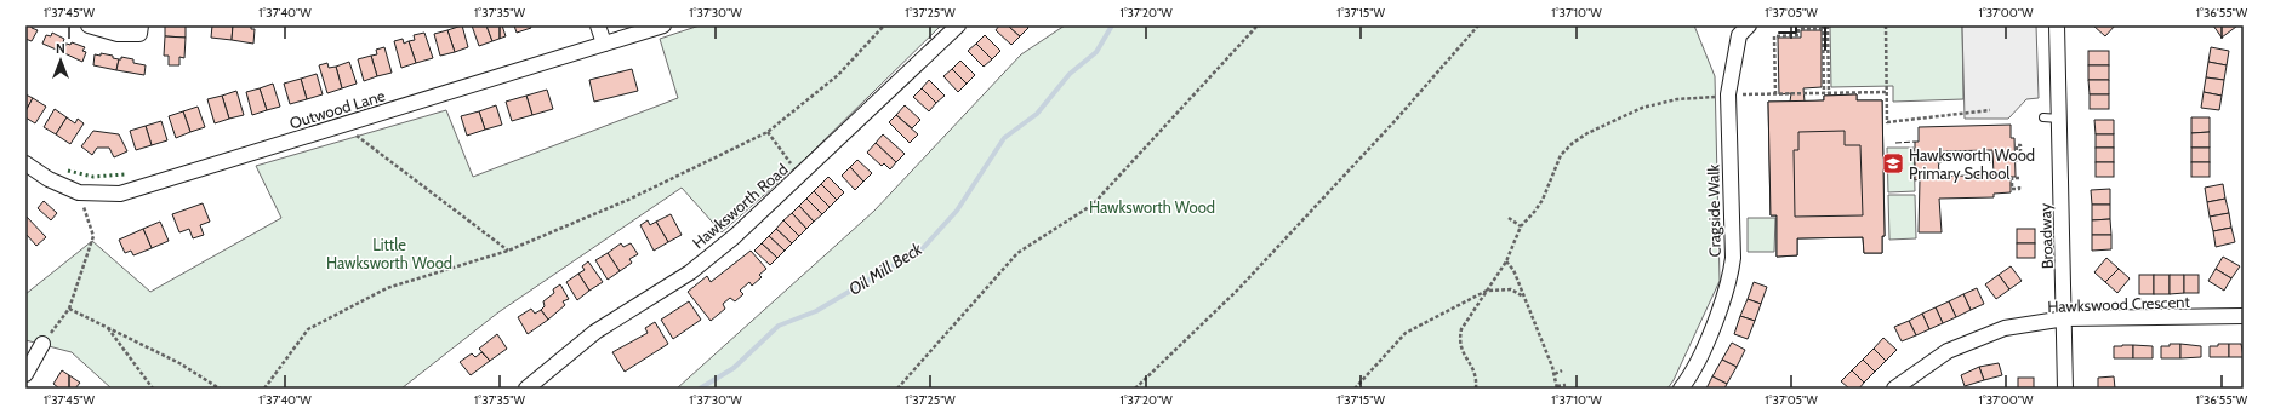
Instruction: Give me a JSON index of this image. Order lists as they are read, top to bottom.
{
  "streets": {
    "street": [
      "Outwood Lane",
      "Hawksworth Road",
      "Cragside Walk",
      "Broadway",
      "Hawkswood Crescent"
    ]
  },
  "crossings": [
    ["Broadway", "Hawkswood Crescent"]
  ],
  "water": ["Oil Mill Beck"],
  "parks": ["Hawksworth Wood", "Little Hawksworth Wood"],
  "places": {
    "school or university": ["Hawksworth Wood Primary School"]
  },
  "north": "top",
  "coordinates": [
    "1°37'45\"W",
    "1°37'40\"W",
    "1°37'35\"W",
    "1°37'30\"W",
    "1°37'25\"W",
    "1°37'20\"W",
    "1°37'15\"W",
    "1°37'10\"W",
    "1°37'05\"W",
    "1°37'00\"W",
    "1°36'55\"W"
  ]
}
